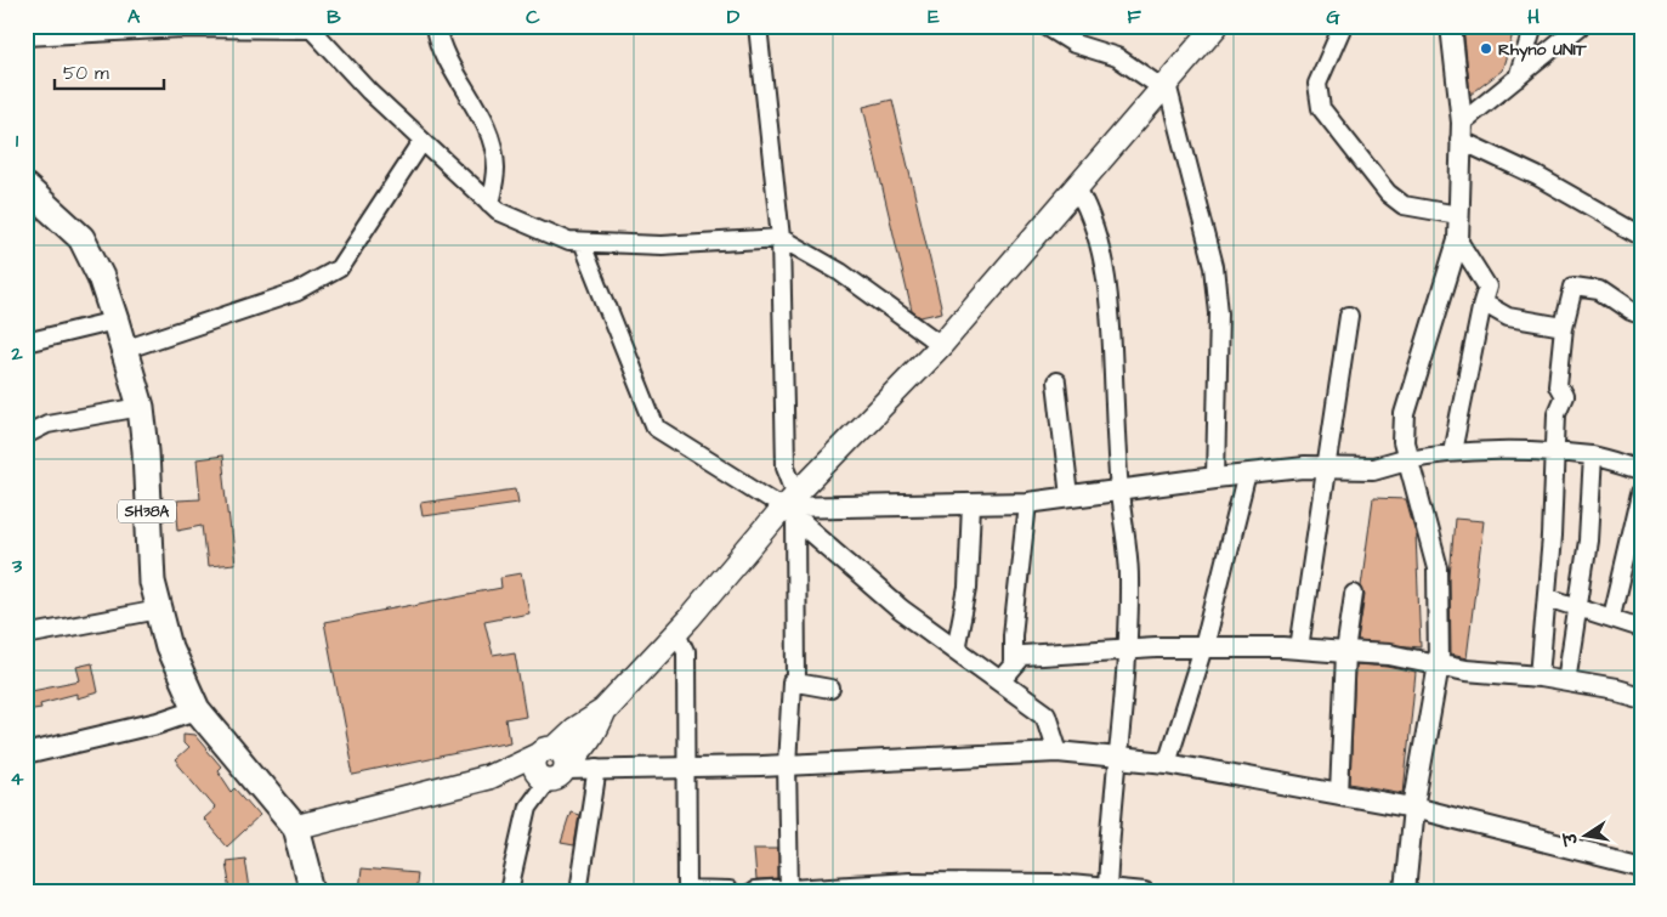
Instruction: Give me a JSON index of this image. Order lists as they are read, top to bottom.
{
  "streets": {
    "main road": ["SH38A"]
  },
  "places": ["Rhyno UNIT"],
  "scale_bar": "50 m",
  "north": "left",
  "grid": {
    "columns": [
      "A",
      "B",
      "C",
      "D",
      "E",
      "F",
      "G",
      "H"
    ],
    "rows": [
      "1",
      "2",
      "3",
      "4"
    ]
  }
}
